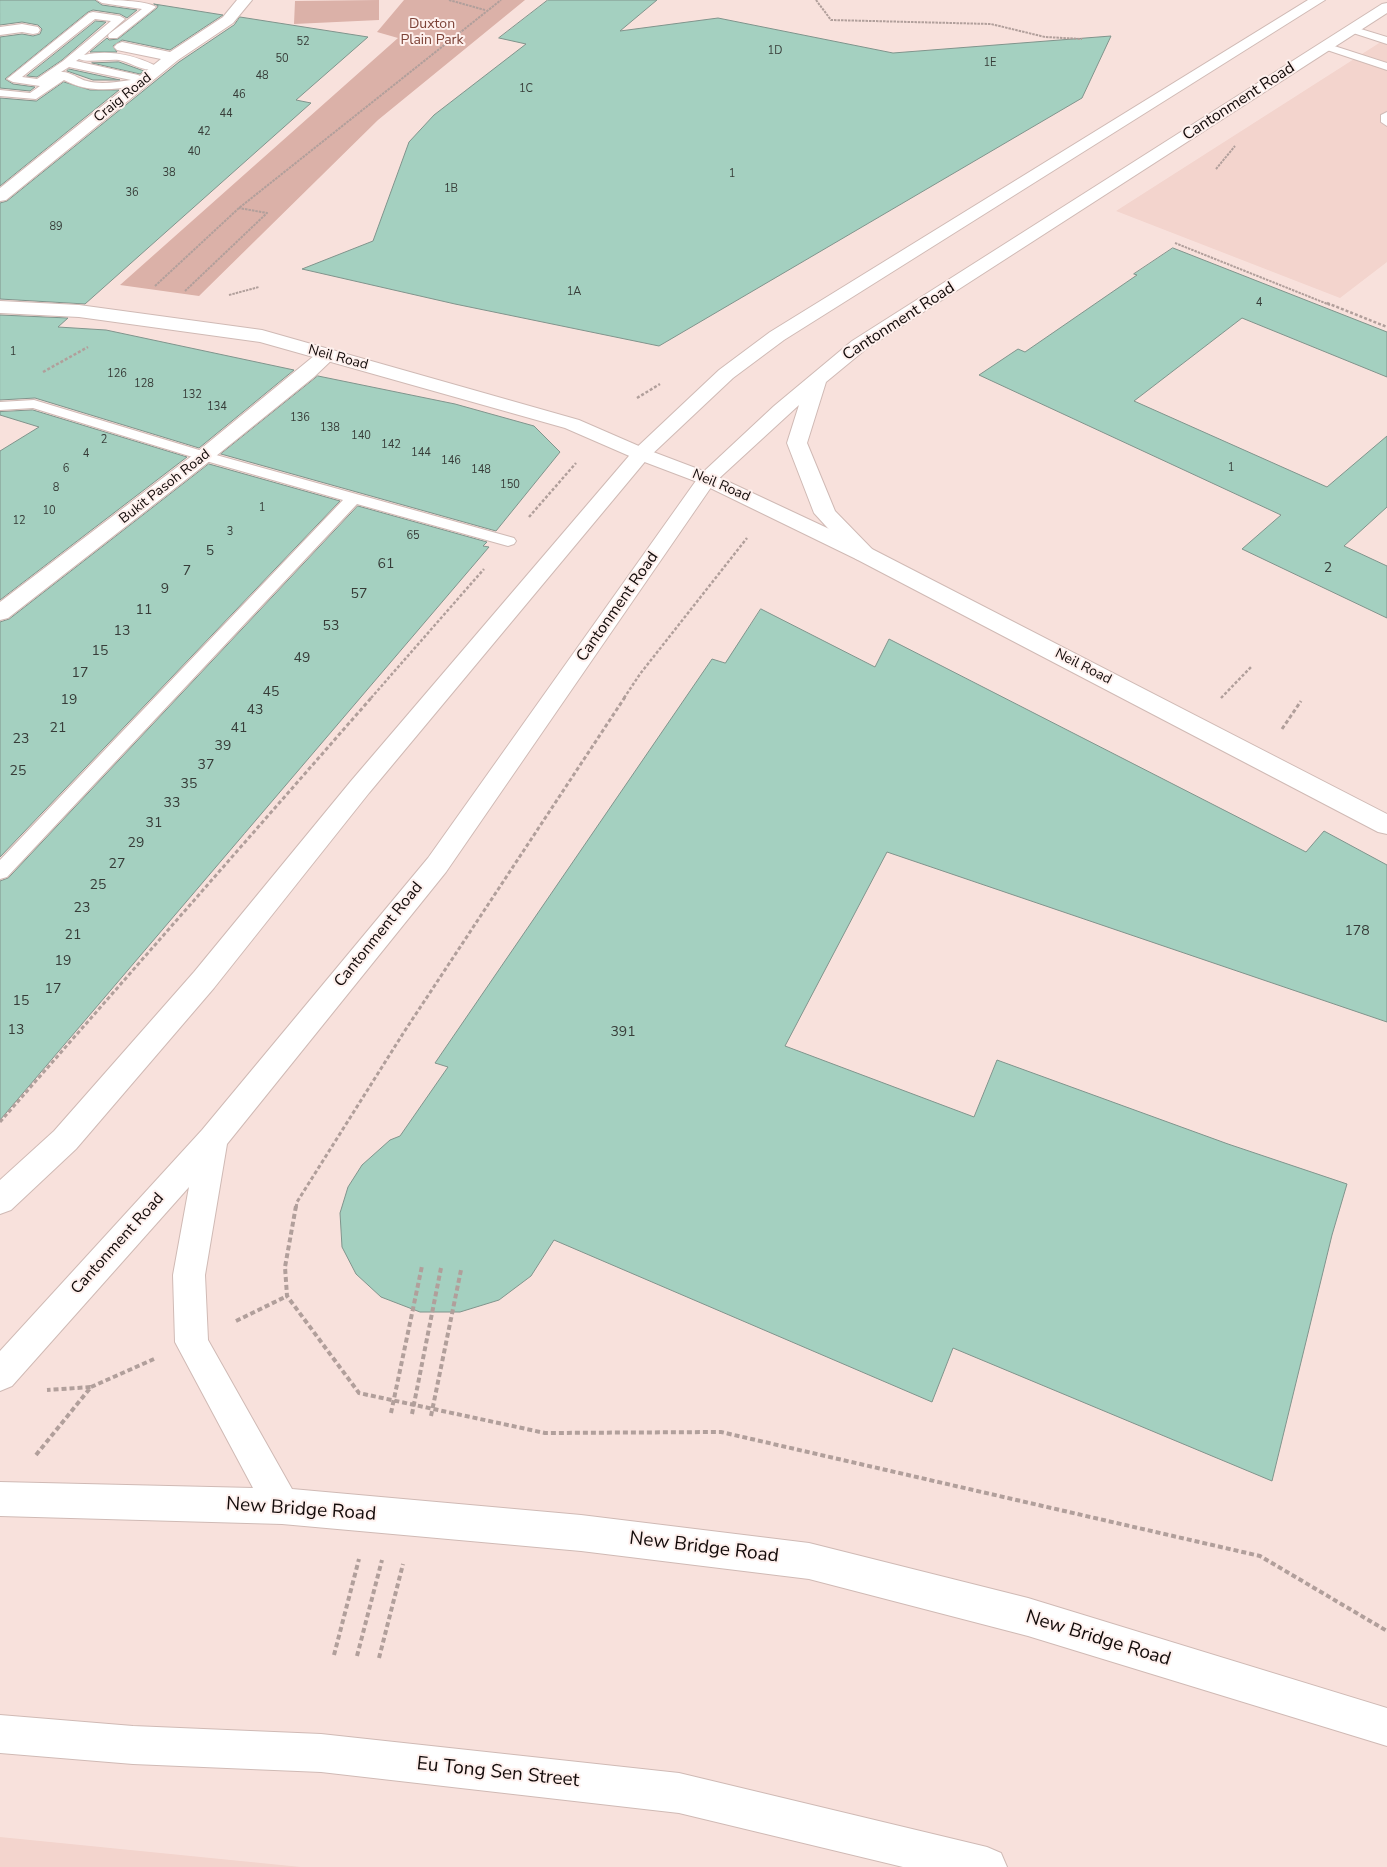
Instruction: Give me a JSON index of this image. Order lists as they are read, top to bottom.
{
  "streets": {
    "main road": [
      "Craig Road",
      "Cantonment Road",
      "Neil Road",
      "Bukit Pasoh Road",
      "New Bridge Road",
      "Eu Tong Sen Street"
    ]
  },
  "crossings": [
    ["Cantonment Road", "Neil Road"],
    ["Neil Road", "Bukit Pasoh Road"]
  ],
  "parks": ["Duxton Plain Park"],
  "house_numbers": [
    "52",
    "1D",
    "50",
    "1E",
    "48",
    "1C",
    "46",
    "44",
    "42",
    "40",
    "38",
    "1",
    "1B",
    "36",
    "89",
    "1A",
    "4",
    "1",
    "126",
    "128",
    "132",
    "134",
    "136",
    "138",
    "140",
    "2",
    "142",
    "144",
    "4",
    "146",
    "1",
    "6",
    "148",
    "150",
    "8",
    "1",
    "10",
    "12",
    "3",
    "65",
    "5",
    "61",
    "2",
    "7",
    "9",
    "57",
    "11",
    "53",
    "13",
    "15",
    "49",
    "17",
    "45",
    "19",
    "43",
    "21",
    "41",
    "23",
    "39",
    "37",
    "25",
    "35",
    "33",
    "31",
    "29",
    "27",
    "25",
    "23",
    "178",
    "21",
    "19",
    "17",
    "15",
    "13",
    "391"
  ]
}
